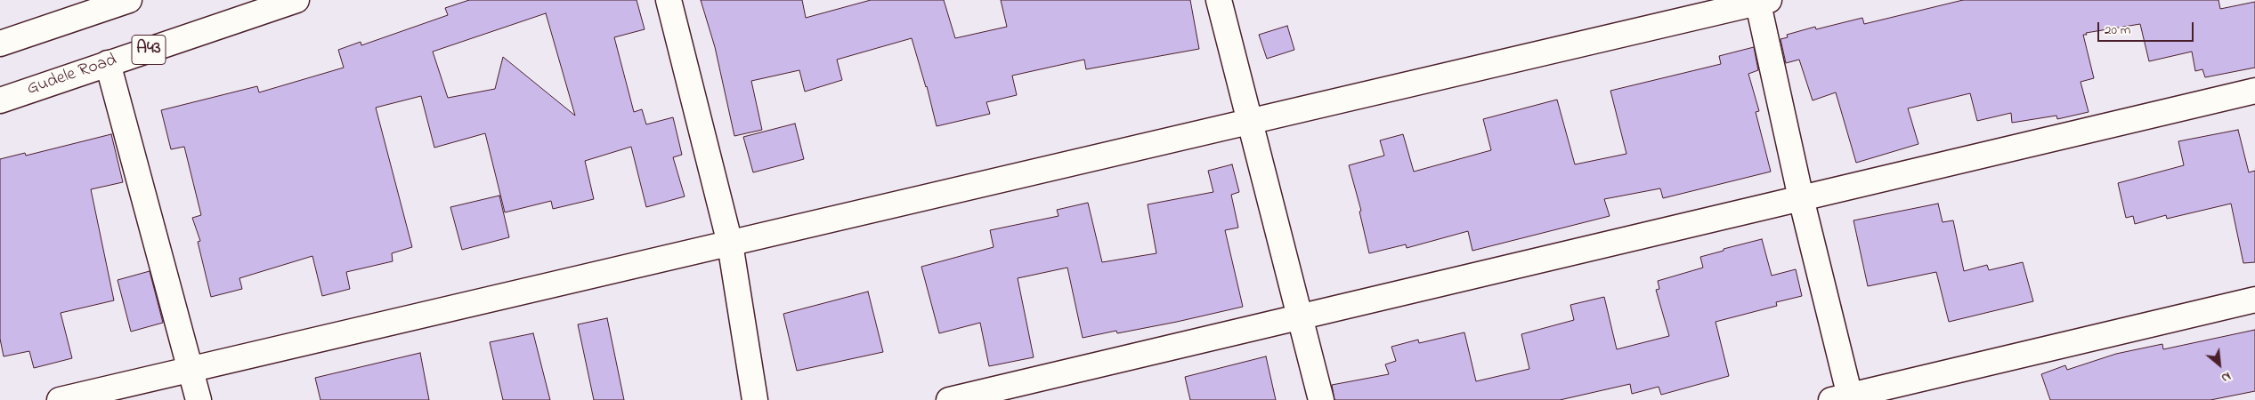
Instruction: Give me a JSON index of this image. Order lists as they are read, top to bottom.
{
  "streets": {
    "main road": ["A43", "Gudele Road"]
  },
  "scale_bar": "20 m",
  "north": "bottom right"
}
